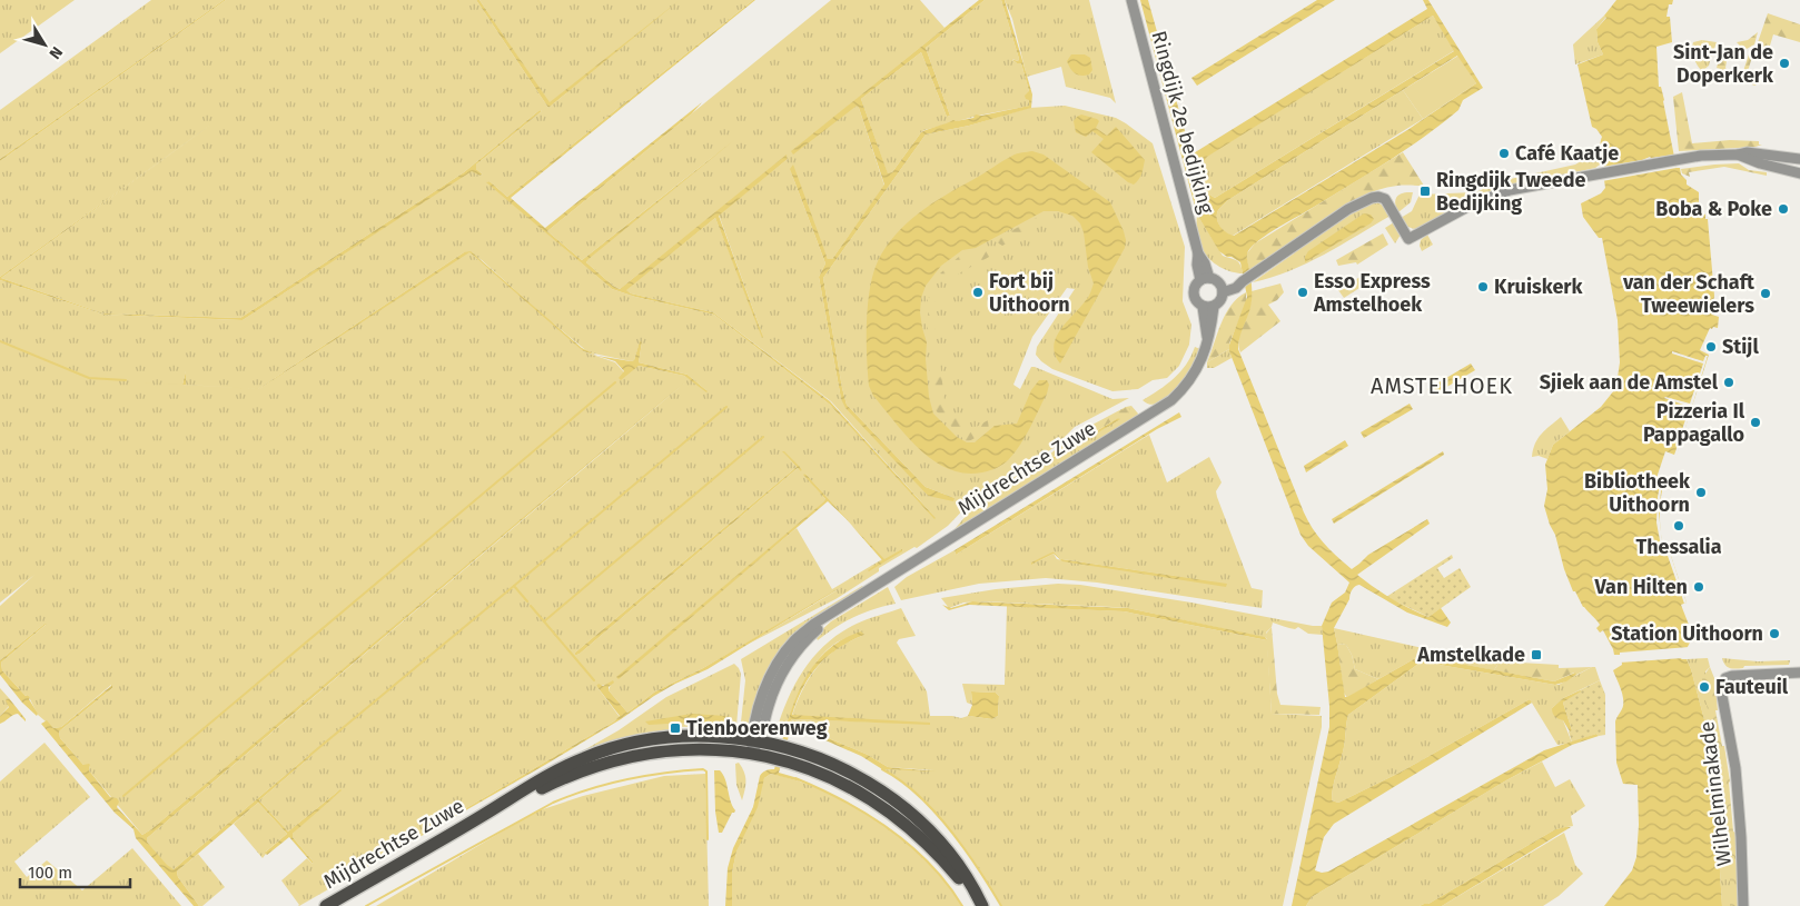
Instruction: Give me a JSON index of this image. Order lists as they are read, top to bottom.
{
  "streets": {
    "main road": ["Mijdrechtse Zuwe"],
    "street": ["Ringdijk 2e bedijking", "Wilhelminakade"]
  },
  "crossings": [
    ["Ringdijk 2e bedijking", "Mijdrechtse Zuwe"]
  ],
  "districts": ["AMSTELHOEK"],
  "places": {
    "other": [
      "Sint-Jan de Doperkerk",
      "Café Kaatje",
      "Boba & Poke",
      "Kruiskerk",
      "Fort bij Uithoorn",
      "Esso Express Amstelhoek",
      "van der Schaft Tweewielers",
      "Stijl",
      "Sjiek aan de Amstel",
      "Pizzeria Il Pappagallo",
      "Bibliotheek Uithoorn",
      "Thessalia",
      "Van Hilten",
      "Station Uithoorn",
      "Fauteuil"
    ],
    "transit": ["Ringdijk Tweede Bedijking", "Amstelkade", "Tienboerenweg"]
  },
  "scale_bar": "100 m",
  "north": "bottom right"
}
